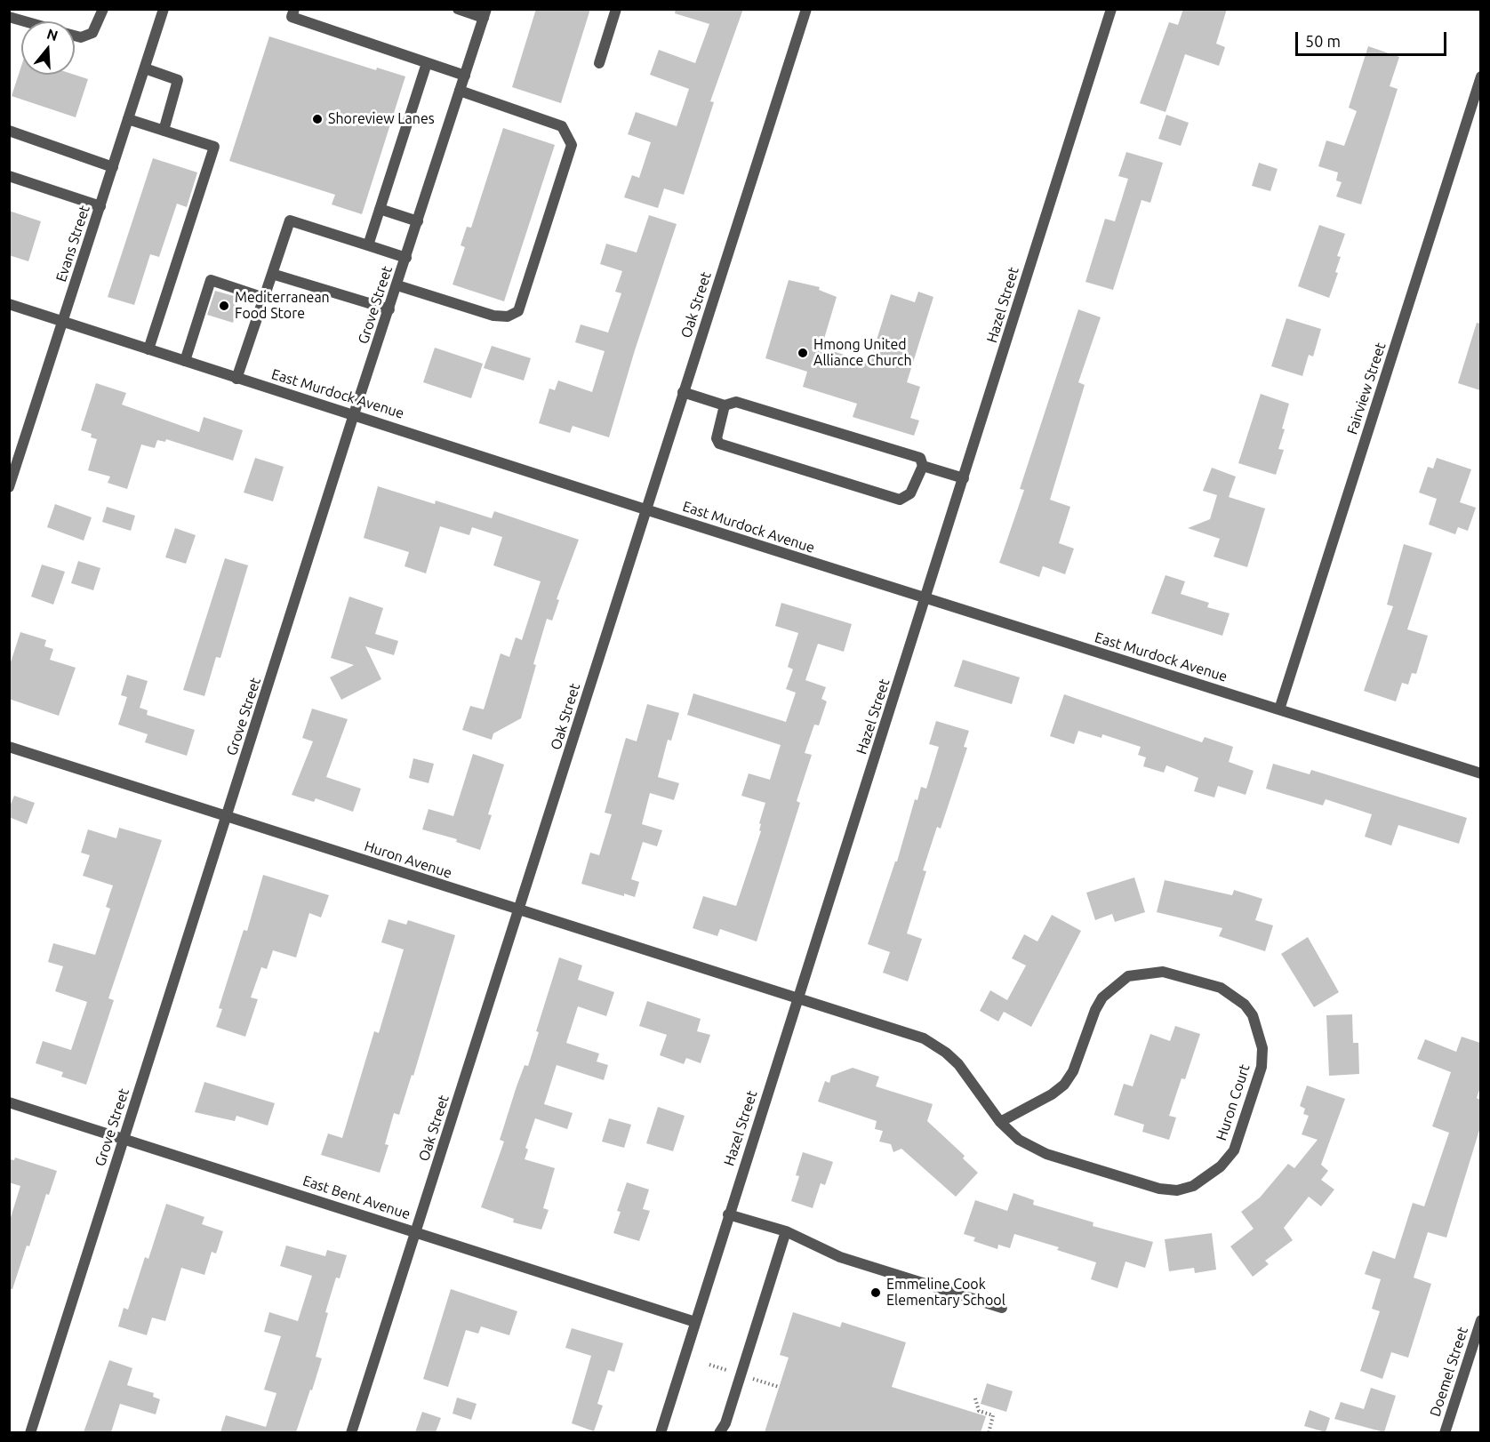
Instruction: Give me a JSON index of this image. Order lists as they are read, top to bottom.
{
  "streets": {
    "street": [
      "Evans Street",
      "Grove Street",
      "Oak Street",
      "Hazel Street",
      "Fairview Street",
      "East Murdock Avenue",
      "Huron Avenue",
      "Huron Court",
      "East Bent Avenue",
      "Doemel Street"
    ]
  },
  "crossings": [
    ["Evans Street", "East Murdock Avenue"],
    ["Grove Street", "East Murdock Avenue"],
    ["Grove Street", "Huron Avenue"],
    ["Grove Street", "East Bent Avenue"],
    ["Oak Street", "East Murdock Avenue"],
    ["Oak Street", "Huron Avenue"],
    ["Oak Street", "East Bent Avenue"],
    ["Hazel Street", "East Murdock Avenue"],
    ["Hazel Street", "Huron Avenue"],
    ["Hazel Street", "Huron Court"],
    ["Hazel Street", "East Bent Avenue"],
    ["Fairview Street", "East Murdock Avenue"],
    ["Huron Avenue", "Huron Court"]
  ],
  "places": [
    "Shoreview Lanes",
    "Mediterranean Food Store",
    "Hmong United Alliance Church",
    "Emmeline Cook Elementary School"
  ],
  "scale_bar": "50 m",
  "north": "top"
}
